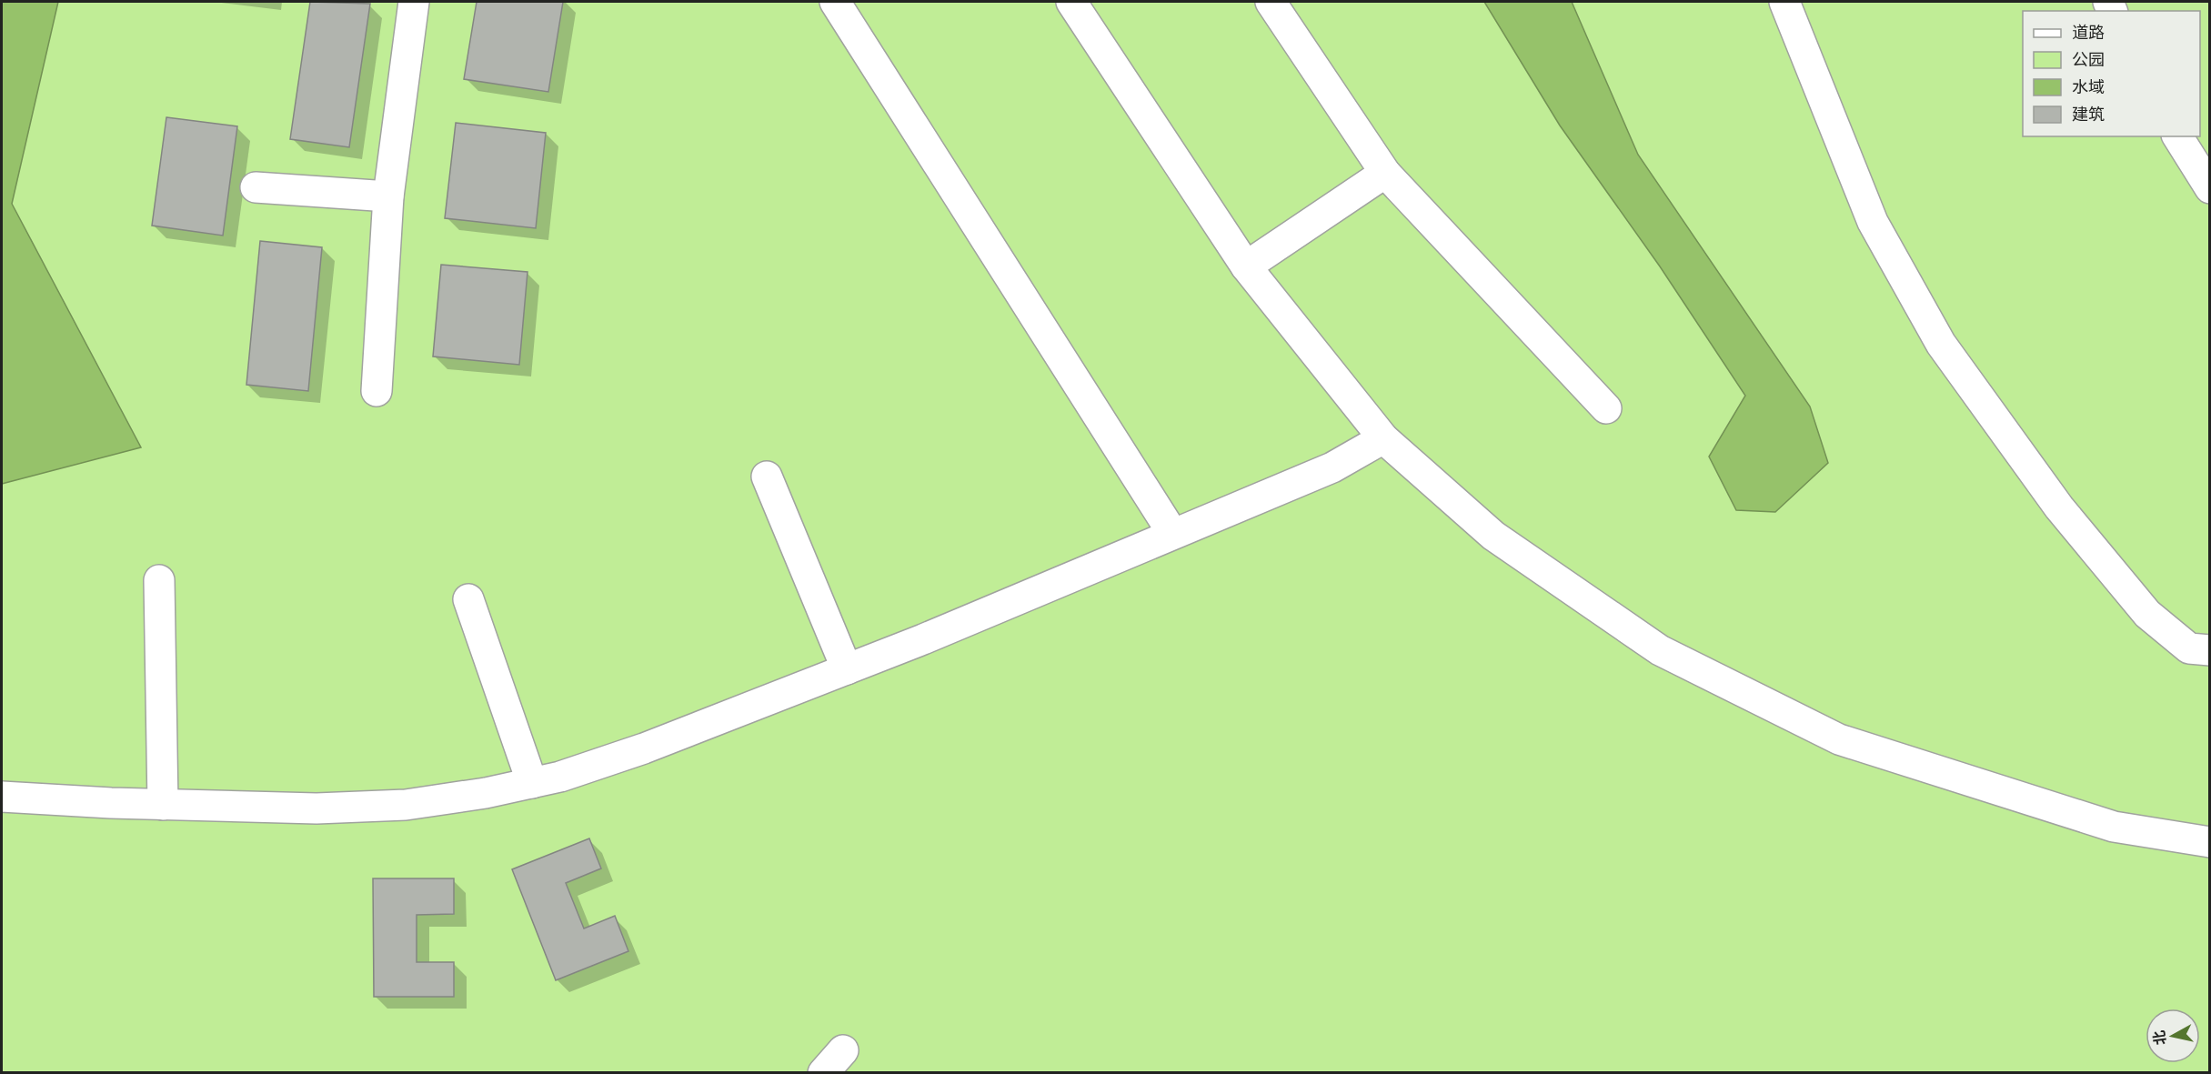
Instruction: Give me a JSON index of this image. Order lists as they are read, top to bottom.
{
  "legend": [
    "道路",
    "公园",
    "水域",
    "建筑"
  ],
  "north": "left"
}
